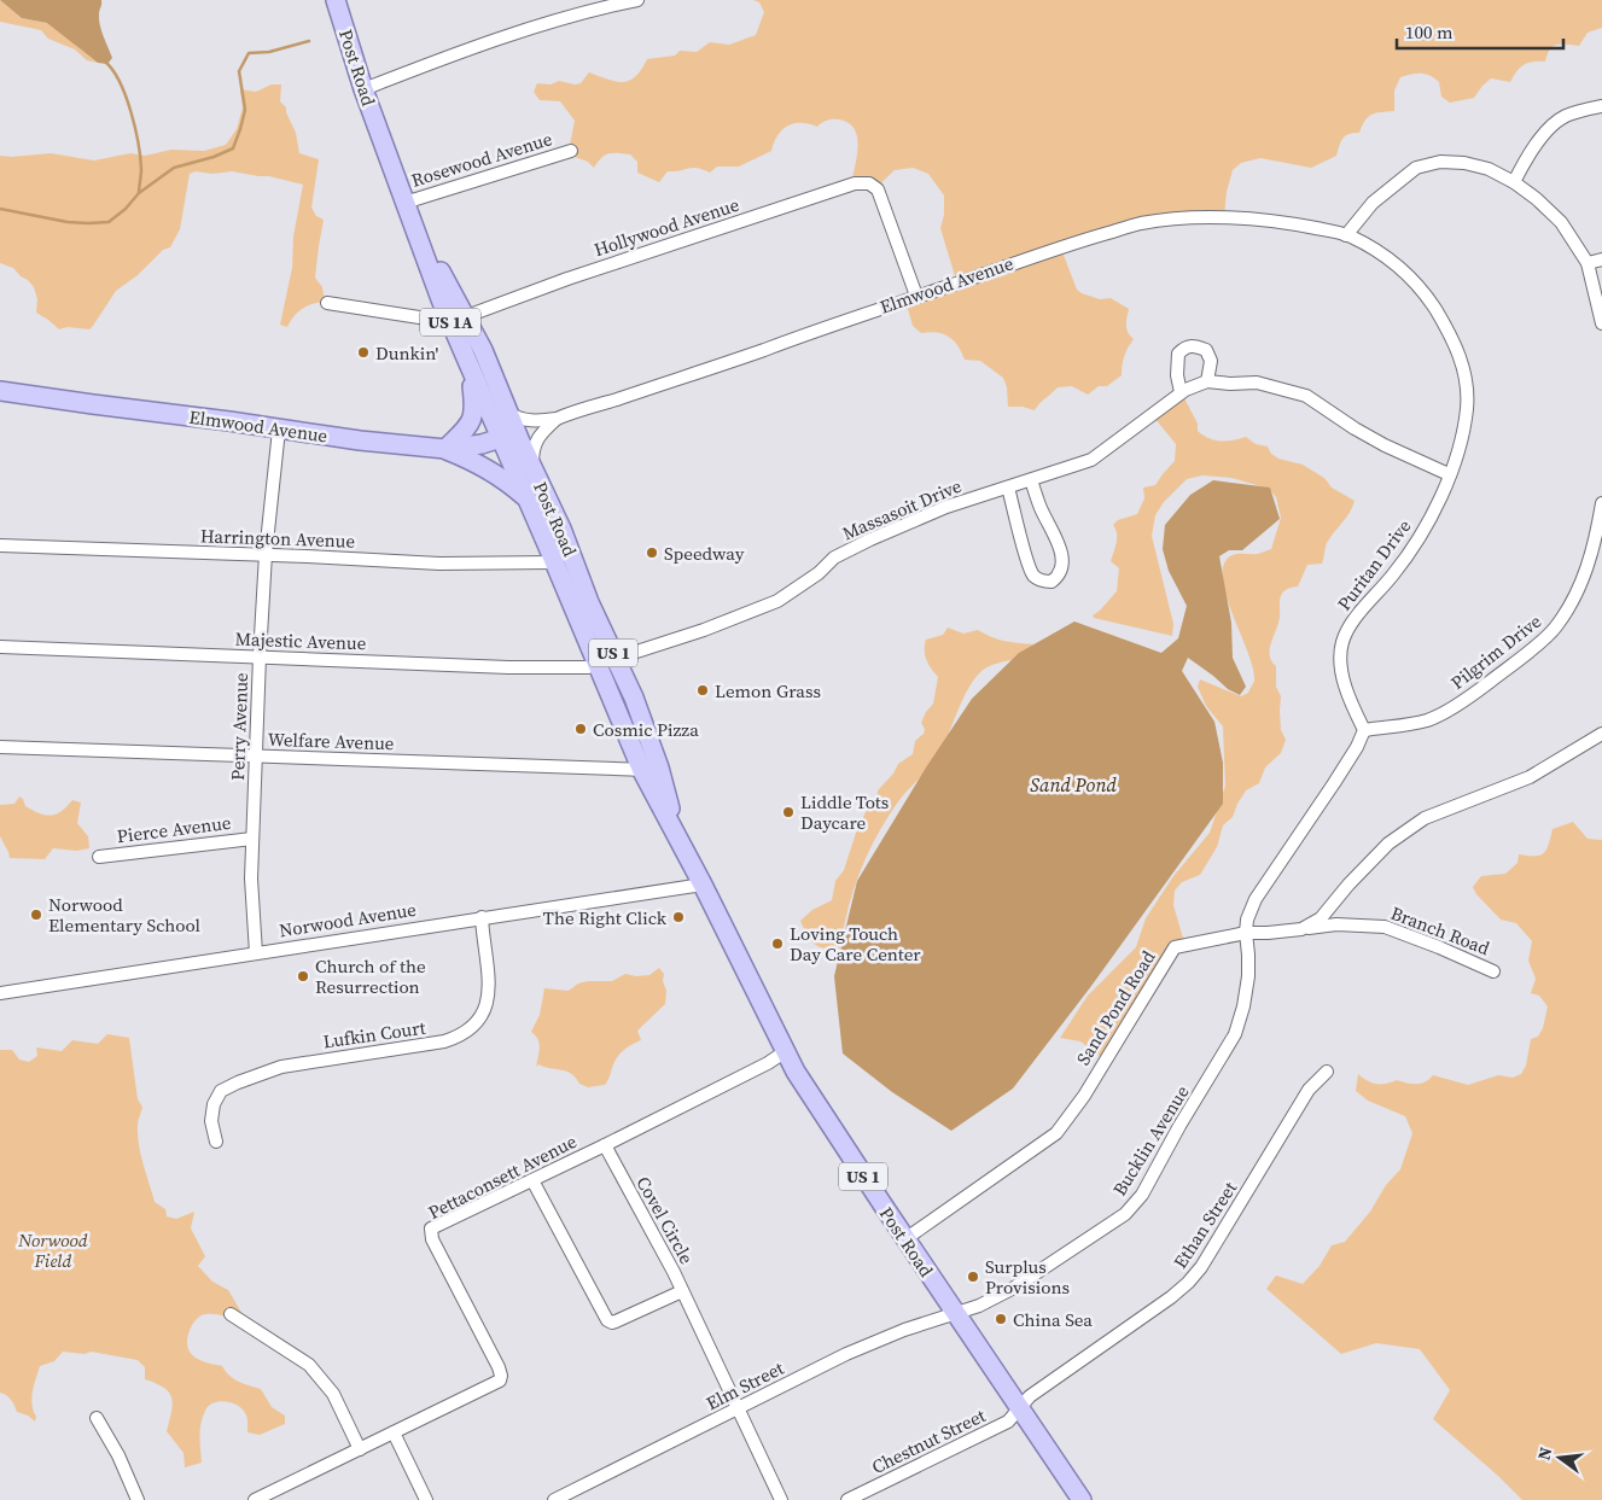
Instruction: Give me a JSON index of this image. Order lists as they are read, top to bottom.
{
  "streets": {
    "main road": [
      "Post Road",
      "Elmwood Avenue",
      "US 1A",
      "US 1"
    ],
    "street": [
      "Rosewood Avenue",
      "Hollywood Avenue",
      "Massasoit Drive",
      "Harrington Avenue",
      "Puritan Drive",
      "Majestic Avenue",
      "Pilgrim Drive",
      "Perry Avenue",
      "Welfare Avenue",
      "Pierce Avenue",
      "Norwood Avenue",
      "Branch Road",
      "Sand Pond Road",
      "Lufkin Court",
      "Bucklin Avenue",
      "Pettaconsett Avenue",
      "Covel Circle",
      "Ethan Street",
      "Elm Street",
      "Chestnut Street"
    ]
  },
  "crossings": [
    ["Post Road", "Rosewood Avenue"],
    ["Post Road", "Hollywood Avenue"],
    ["Post Road", "Elmwood Avenue"],
    ["Post Road", "Massasoit Drive"],
    ["Post Road", "Harrington Avenue"],
    ["Post Road", "Majestic Avenue"],
    ["Post Road", "Welfare Avenue"],
    ["Post Road", "Norwood Avenue"],
    ["Post Road", "Sand Pond Road"],
    ["Post Road", "Bucklin Avenue"],
    ["Post Road", "Pettaconsett Avenue"],
    ["Post Road", "Ethan Street"],
    ["Post Road", "Elm Street"],
    ["Post Road", "Chestnut Street"],
    ["Hollywood Avenue", "Elmwood Avenue"],
    ["Elmwood Avenue", "Puritan Drive"],
    ["Elmwood Avenue", "Perry Avenue"],
    ["Massasoit Drive", "Puritan Drive"],
    ["Massasoit Drive", "Majestic Avenue"],
    ["Harrington Avenue", "Perry Avenue"],
    ["Puritan Drive", "Pilgrim Drive"],
    ["Majestic Avenue", "Perry Avenue"],
    ["Perry Avenue", "Welfare Avenue"],
    ["Perry Avenue", "Pierce Avenue"],
    ["Perry Avenue", "Norwood Avenue"],
    ["Norwood Avenue", "Lufkin Court"],
    ["Branch Road", "Sand Pond Road"],
    ["Sand Pond Road", "Bucklin Avenue"],
    ["Bucklin Avenue", "Elm Street"],
    ["Pettaconsett Avenue", "Covel Circle"],
    ["Ethan Street", "Chestnut Street"]
  ],
  "water": ["Sand Pond"],
  "parks": ["Norwood Field"],
  "places": [
    "Dunkin'",
    "Speedway",
    "Lemon Grass",
    "Cosmic Pizza",
    "Liddle Tots Daycare",
    "Norwood Elementary School",
    "The Right Click",
    "Loving Touch Day Care Center",
    "Church of the Resurrection",
    "Surplus Provisions",
    "China Sea"
  ],
  "scale_bar": "100 m",
  "north": "left"
}
